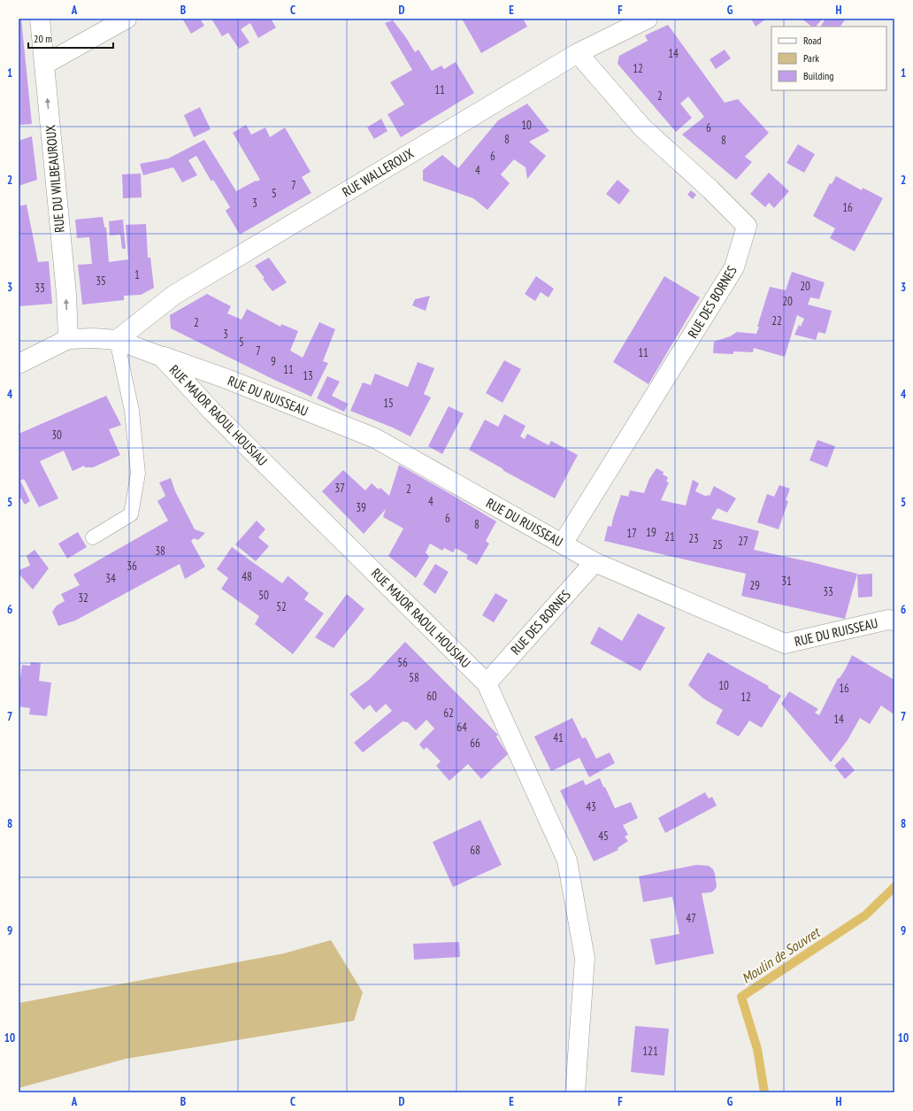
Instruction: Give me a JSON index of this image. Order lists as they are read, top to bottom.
{
  "streets": {
    "street": [
      "RUE WALLEROUX",
      "RUE DU WILBEAUROUX",
      "RUE DES BORNES",
      "RUE DU RUISSEAU",
      "RUE MAJOR RAOUL HOUSIAU"
    ]
  },
  "crossings": [
    ["RUE WALLEROUX", "RUE DES BORNES"],
    ["RUE WALLEROUX", "RUE MAJOR RAOUL HOUSIAU"],
    ["RUE DU WILBEAUROUX", "RUE MAJOR RAOUL HOUSIAU"],
    ["RUE DES BORNES", "RUE DU RUISSEAU"],
    ["RUE DES BORNES", "RUE MAJOR RAOUL HOUSIAU"],
    ["RUE DU RUISSEAU", "RUE MAJOR RAOUL HOUSIAU"]
  ],
  "one_way": ["RUE DU WILBEAUROUX"],
  "water": ["Moulin de Souvret"],
  "house_numbers": [
    "14",
    "12",
    "11",
    "2",
    "10",
    "6",
    "8",
    "8",
    "6",
    "4",
    "7",
    "5",
    "3",
    "16",
    "1",
    "35",
    "20",
    "33",
    "20",
    "22",
    "2",
    "3",
    "5",
    "7",
    "11",
    "9",
    "11",
    "13",
    "15",
    "30",
    "37",
    "2",
    "4",
    "39",
    "6",
    "8",
    "19",
    "17",
    "21",
    "23",
    "27",
    "25",
    "38",
    "36",
    "48",
    "34",
    "31",
    "29",
    "33",
    "50",
    "32",
    "52",
    "56",
    "58",
    "10",
    "16",
    "60",
    "12",
    "62",
    "14",
    "64",
    "41",
    "66",
    "43",
    "45",
    "68",
    "47",
    "121"
  ],
  "legend": ["Road", "Park", "Building"],
  "scale_bar": "20 m",
  "grid": {
    "columns": [
      "A",
      "B",
      "C",
      "D",
      "E",
      "F",
      "G",
      "H"
    ],
    "rows": [
      "1",
      "2",
      "3",
      "4",
      "5",
      "6",
      "7",
      "8",
      "9",
      "10"
    ]
  }
}
